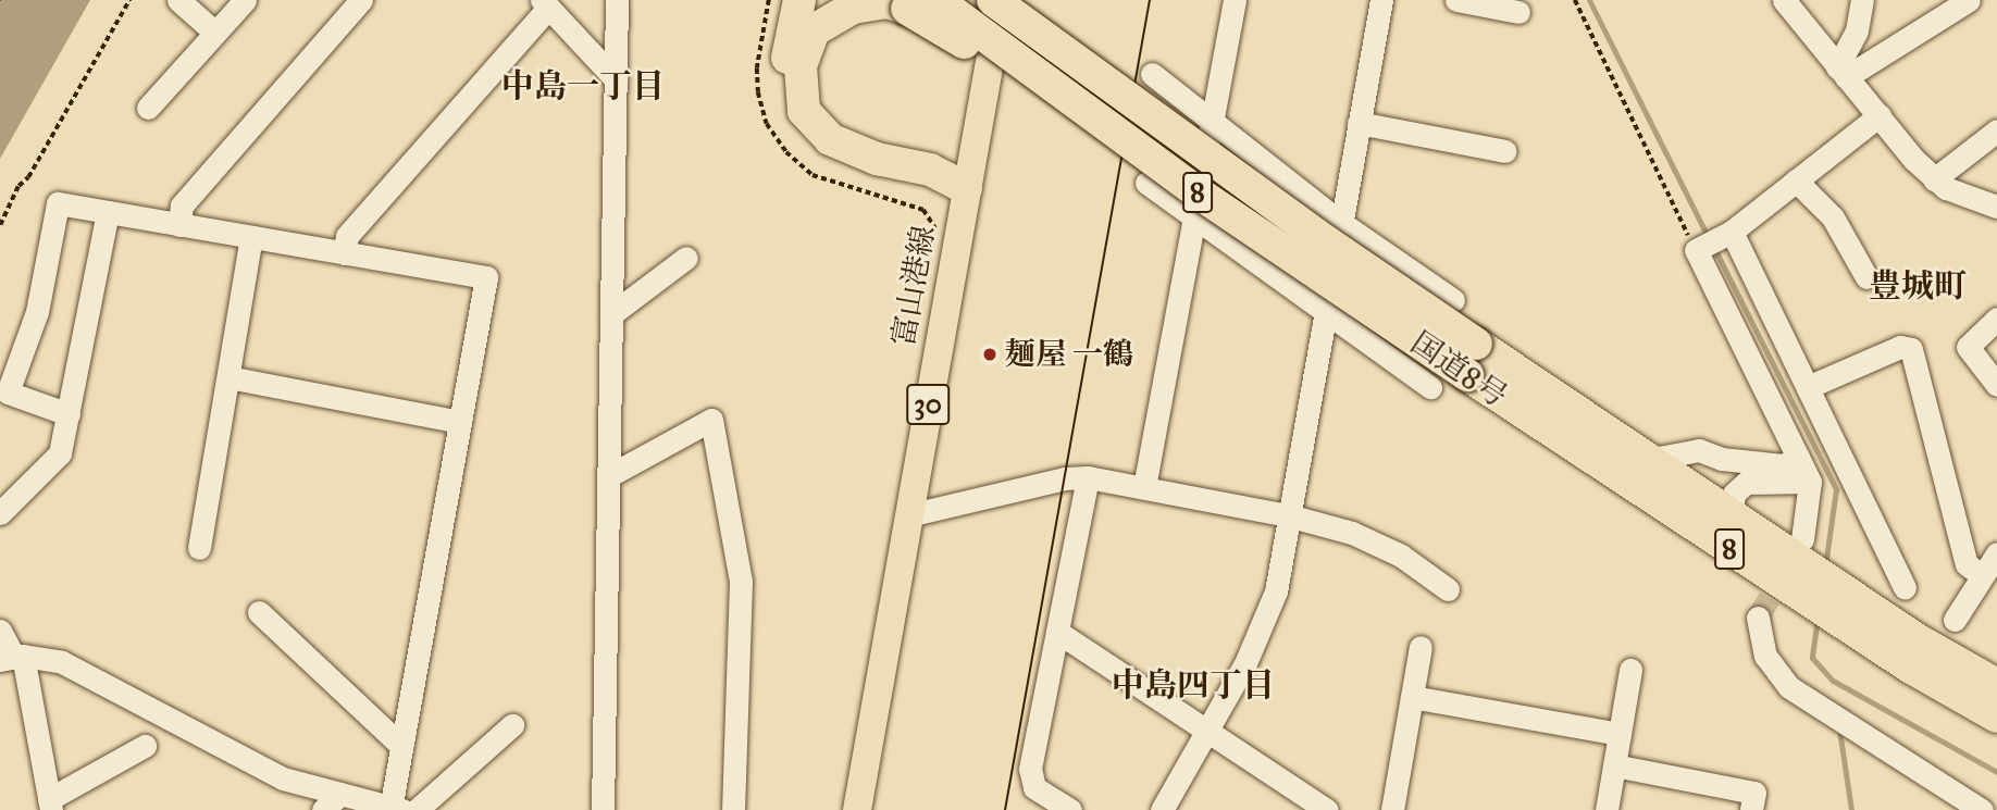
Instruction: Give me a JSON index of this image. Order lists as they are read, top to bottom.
{
  "streets": {
    "highway": ["8", "国道8号"],
    "main road": ["富山港線", "30"]
  },
  "districts": ["中島一丁目", "豊城町", "中島四丁目"],
  "places": ["麺屋 一鶴"]
}
